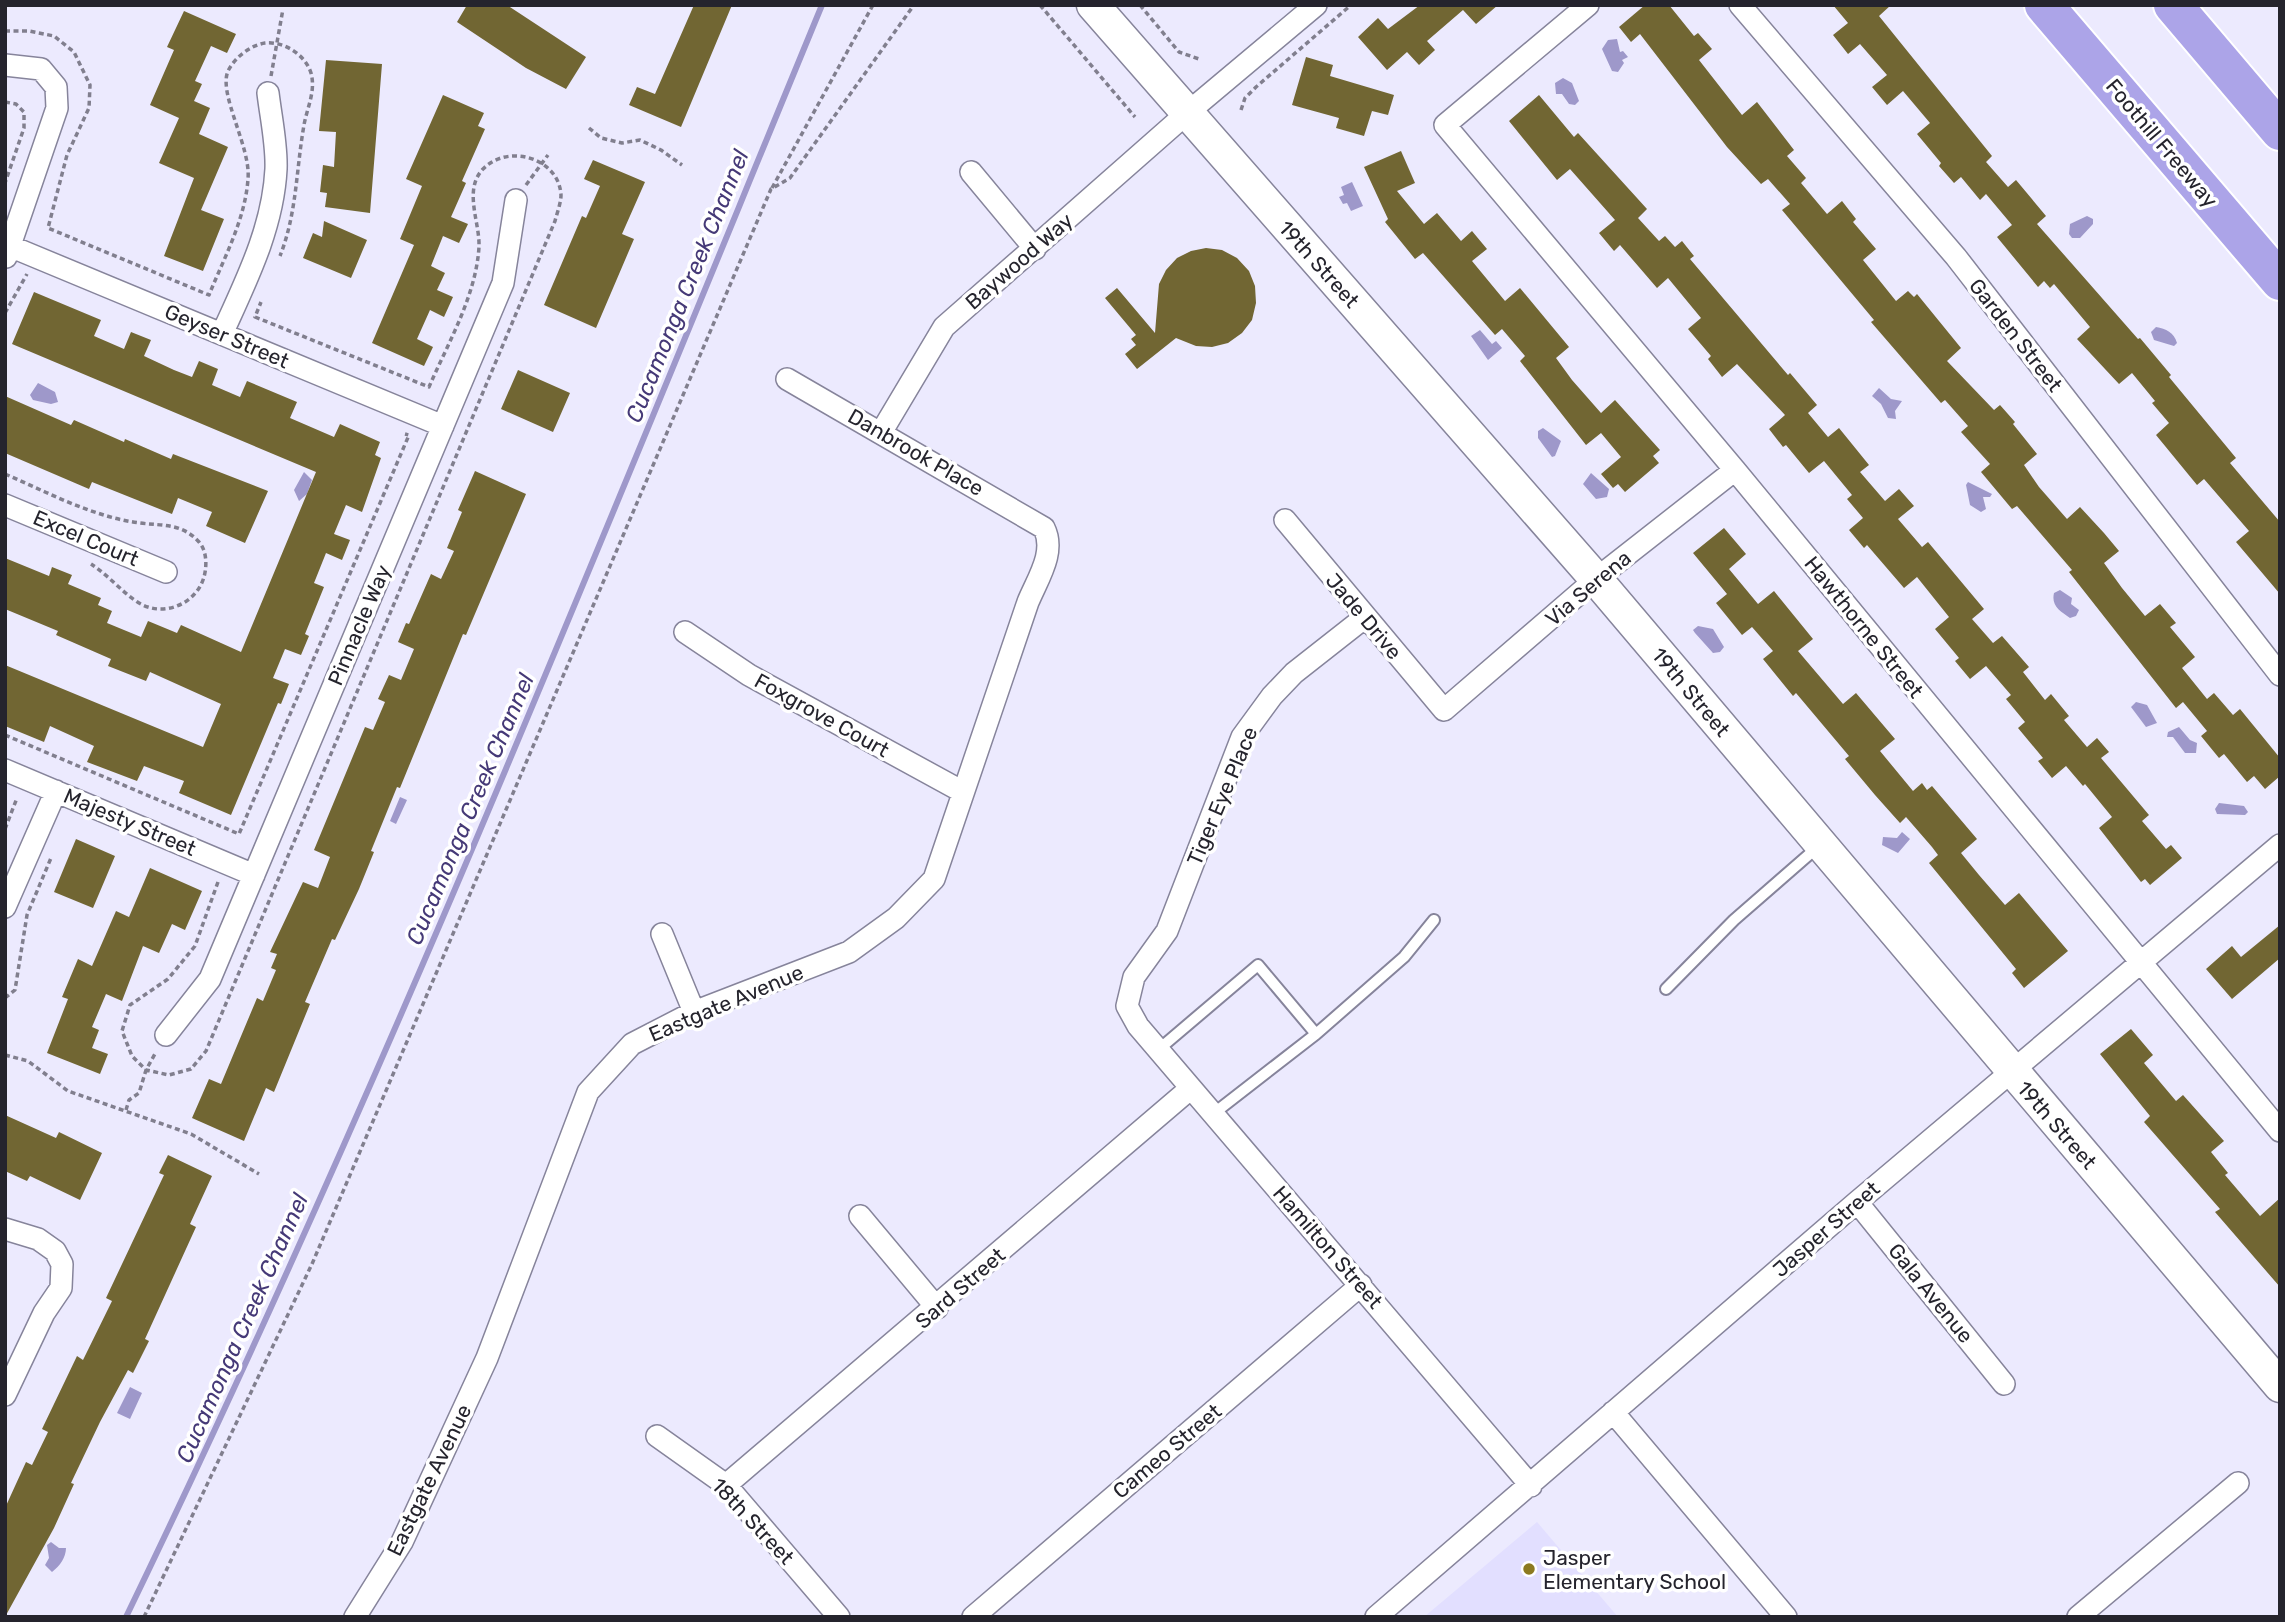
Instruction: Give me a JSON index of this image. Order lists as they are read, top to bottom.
{
  "streets": {
    "highway": ["Foothill Freeway"],
    "main road": ["19th Street"],
    "street": [
      "Baywood Way",
      "Garden Street",
      "Geyser Street",
      "Danbrook Place",
      "Excel Court",
      "Via Serena",
      "Jade Drive",
      "Pinnacle Way",
      "Hawthorne Street",
      "Foxgrove Court",
      "Tiger Eye Place",
      "Majesty Street",
      "Eastgate Avenue",
      "Jasper Street",
      "Hamilton Street",
      "Sard Street",
      "Gala Avenue",
      "Cameo Street",
      "18th Street"
    ]
  },
  "crossings": [
    ["Baywood Way", "19th Street"],
    ["Baywood Way", "Danbrook Place"],
    ["19th Street", "Via Serena"],
    ["19th Street", "Jasper Street"],
    ["Geyser Street", "Pinnacle Way"],
    ["Danbrook Place", "Eastgate Avenue"],
    ["Via Serena", "Jade Drive"],
    ["Via Serena", "Hawthorne Street"],
    ["Jade Drive", "Tiger Eye Place"],
    ["Pinnacle Way", "Majesty Street"],
    ["Hawthorne Street", "Jasper Street"],
    ["Foxgrove Court", "Eastgate Avenue"],
    ["Tiger Eye Place", "Hamilton Street"],
    ["Jasper Street", "Hamilton Street"],
    ["Jasper Street", "Gala Avenue"],
    ["Hamilton Street", "Sard Street"],
    ["Hamilton Street", "Cameo Street"],
    ["Sard Street", "18th Street"]
  ],
  "water": ["Cucamonga Creek Channel"],
  "places": ["Jasper Elementary School"]
}
